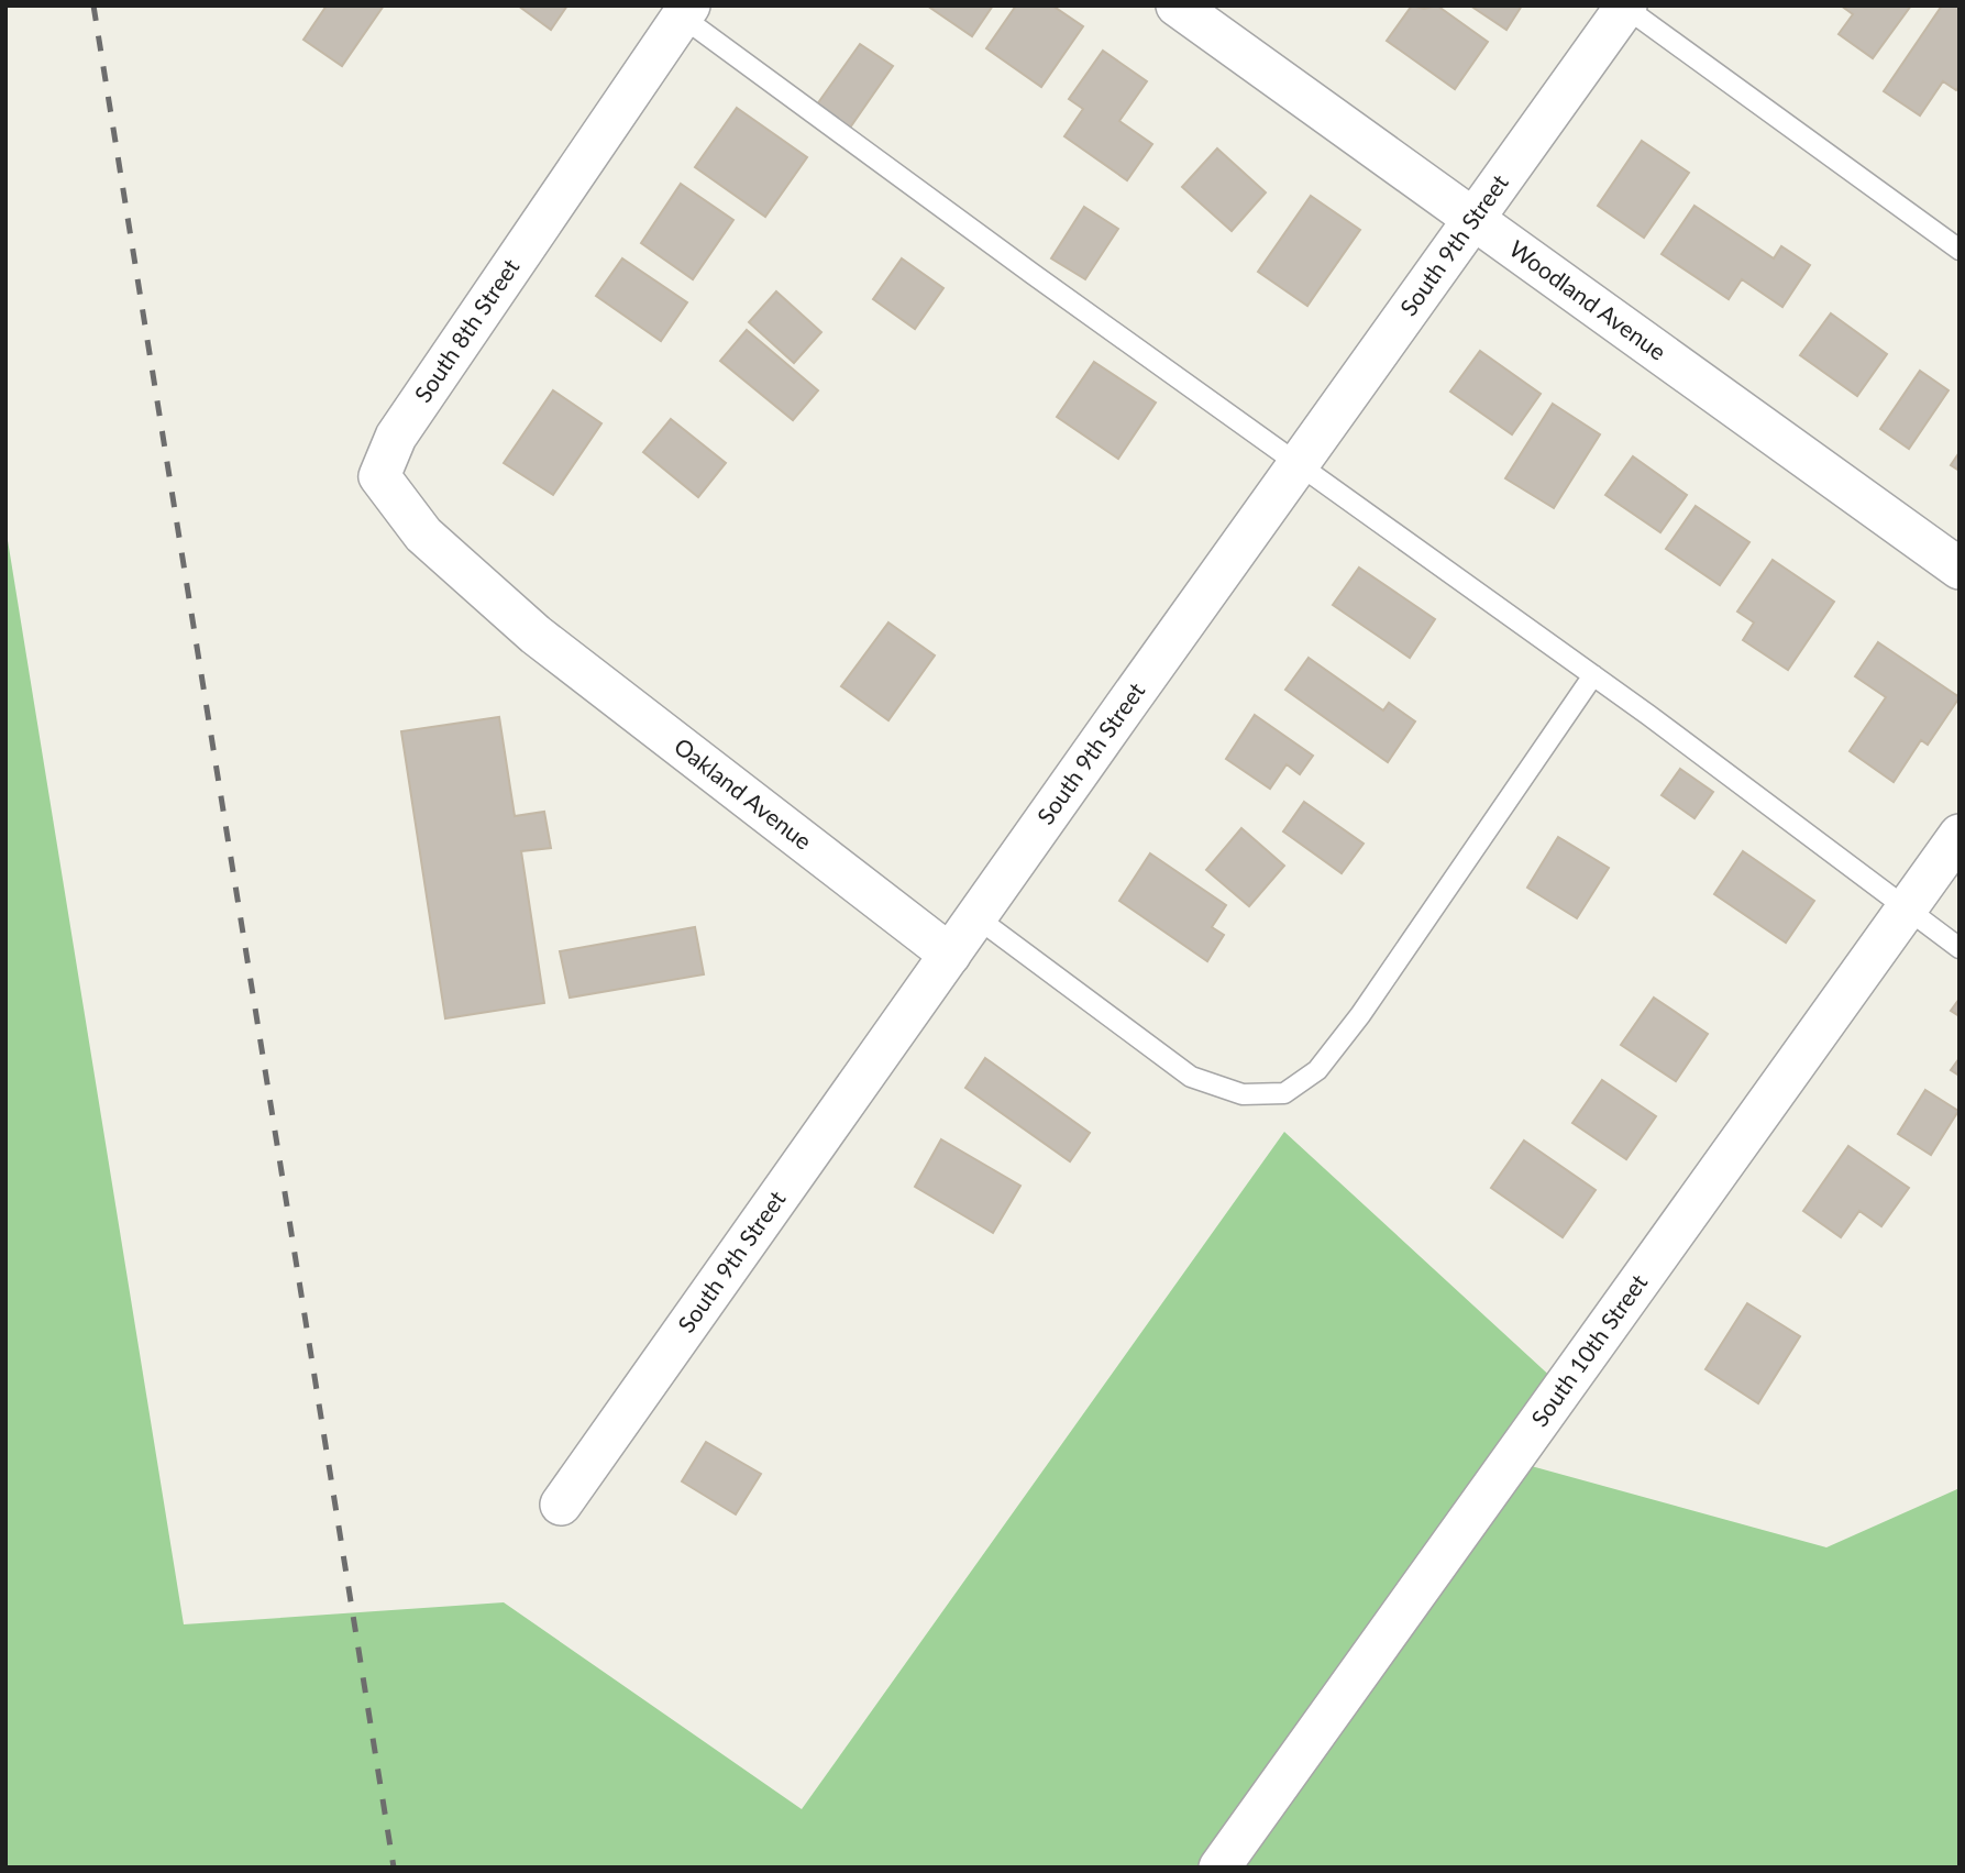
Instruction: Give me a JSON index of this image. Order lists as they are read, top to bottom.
{
  "streets": {
    "street": [
      "South 9th Street",
      "Woodland Avenue",
      "South 8th Street",
      "Oakland Avenue",
      "South 10th Street"
    ]
  },
  "crossings": [
    ["South 9th Street", "Woodland Avenue"],
    ["South 9th Street", "Oakland Avenue"],
    ["South 8th Street", "Oakland Avenue"]
  ]
}
